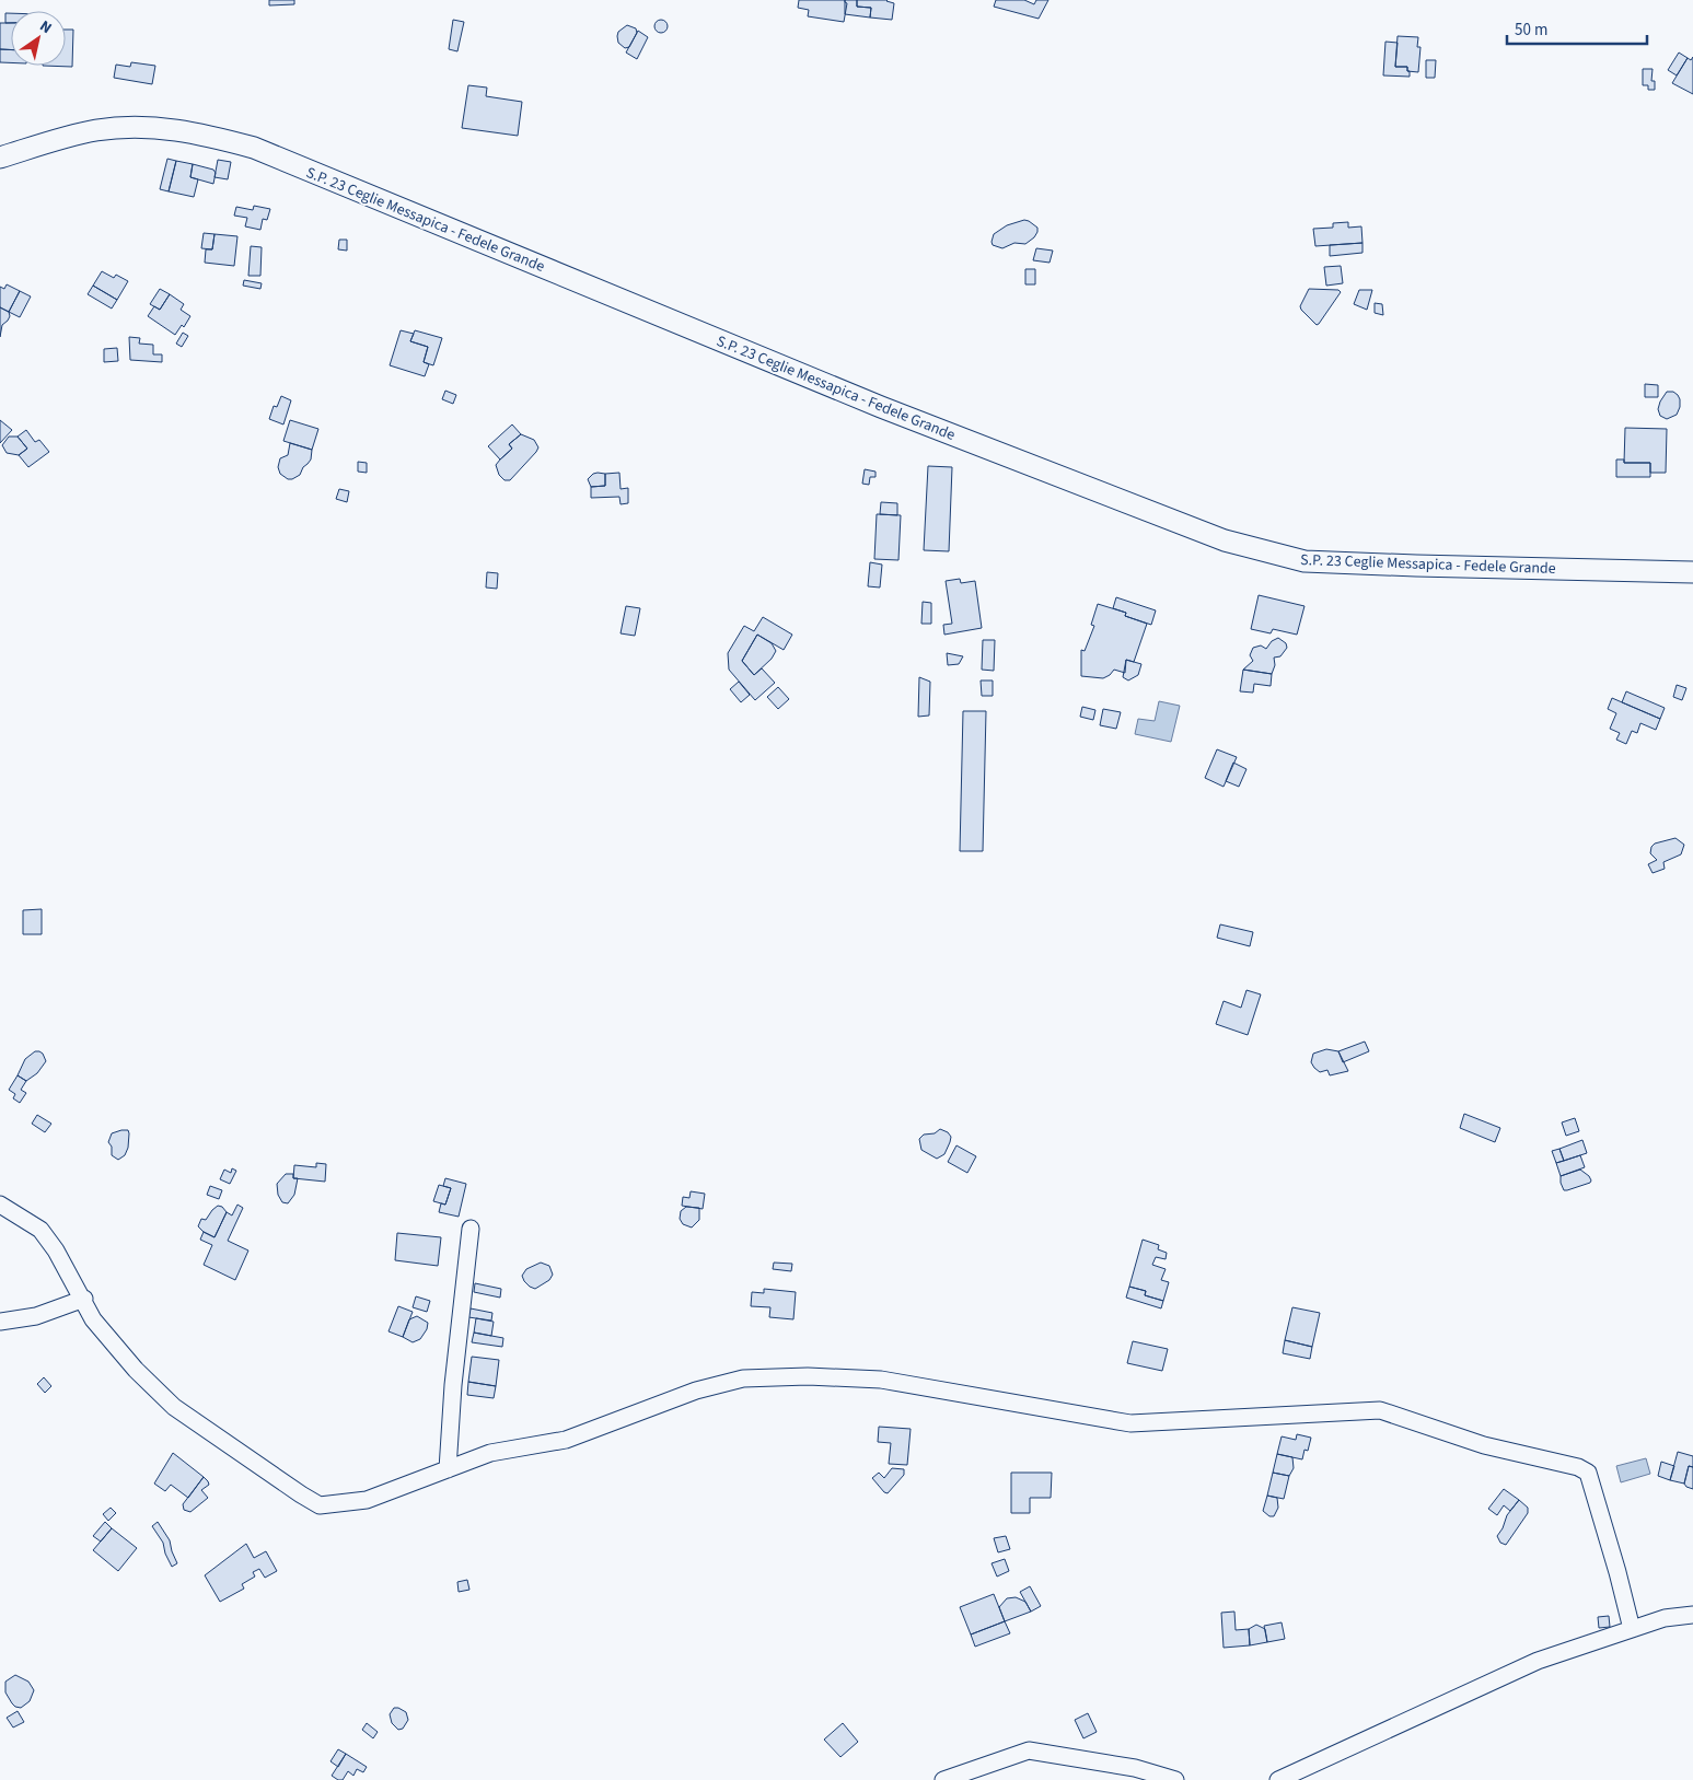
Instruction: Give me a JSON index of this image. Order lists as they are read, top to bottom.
{
  "streets": {
    "street": ["S.P. 23 Ceglie Messapica - Fedele Grande"]
  },
  "scale_bar": "50 m",
  "north": "top right"
}
